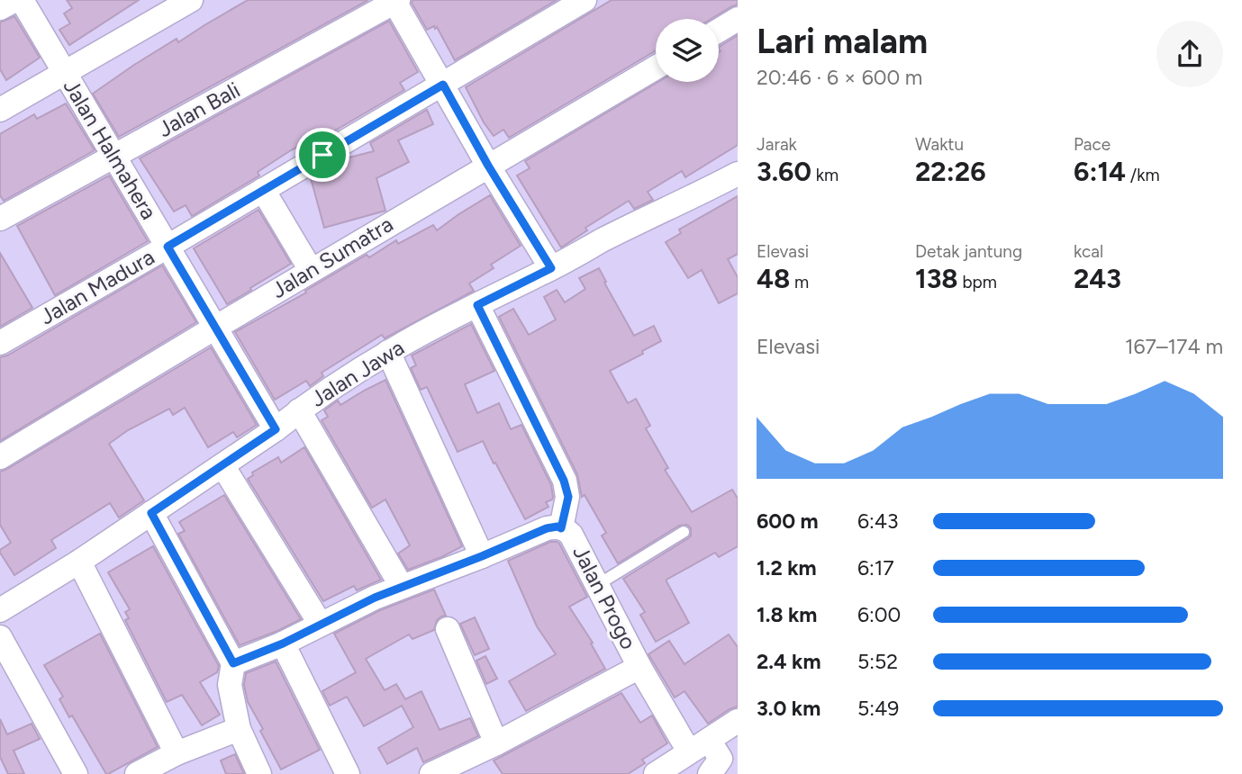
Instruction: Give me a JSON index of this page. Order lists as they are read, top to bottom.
{
  "streets": {
    "street": [
      "Jalan Bali",
      "Jalan Halmahera",
      "Jalan Sumatra",
      "Jalan Madura",
      "Jalan Jawa",
      "Jalan Progo"
    ]
  },
  "crossings": [
    ["Jalan Bali", "Jalan Halmahera"],
    ["Jalan Halmahera", "Jalan Sumatra"],
    ["Jalan Halmahera", "Jalan Madura"],
    ["Jalan Halmahera", "Jalan Jawa"]
  ],
  "page": {
    "heading": ["Lari malam", "20:46 · 6 × 600 m"],
    "stats": [
      ["Jarak", "3.60 km"],
      ["Waktu", "22:26"],
      ["Pace", "6:14 /km"],
      ["Elevasi", "48 m"],
      ["Detak jantung", "138 bpm"],
      ["kcal", "243"]
    ],
    "chart": ["Elevasi", "167–174 m"],
    "list": [
      {
        "name": "600 m",
        "note": "6:43"
      },
      {
        "name": "1.2 km",
        "note": "6:17"
      },
      {
        "name": "1.8 km",
        "note": "6:00"
      },
      {
        "name": "2.4 km",
        "note": "5:52"
      },
      {
        "name": "3.0 km",
        "note": "5:49"
      }
    ]
  }
}
